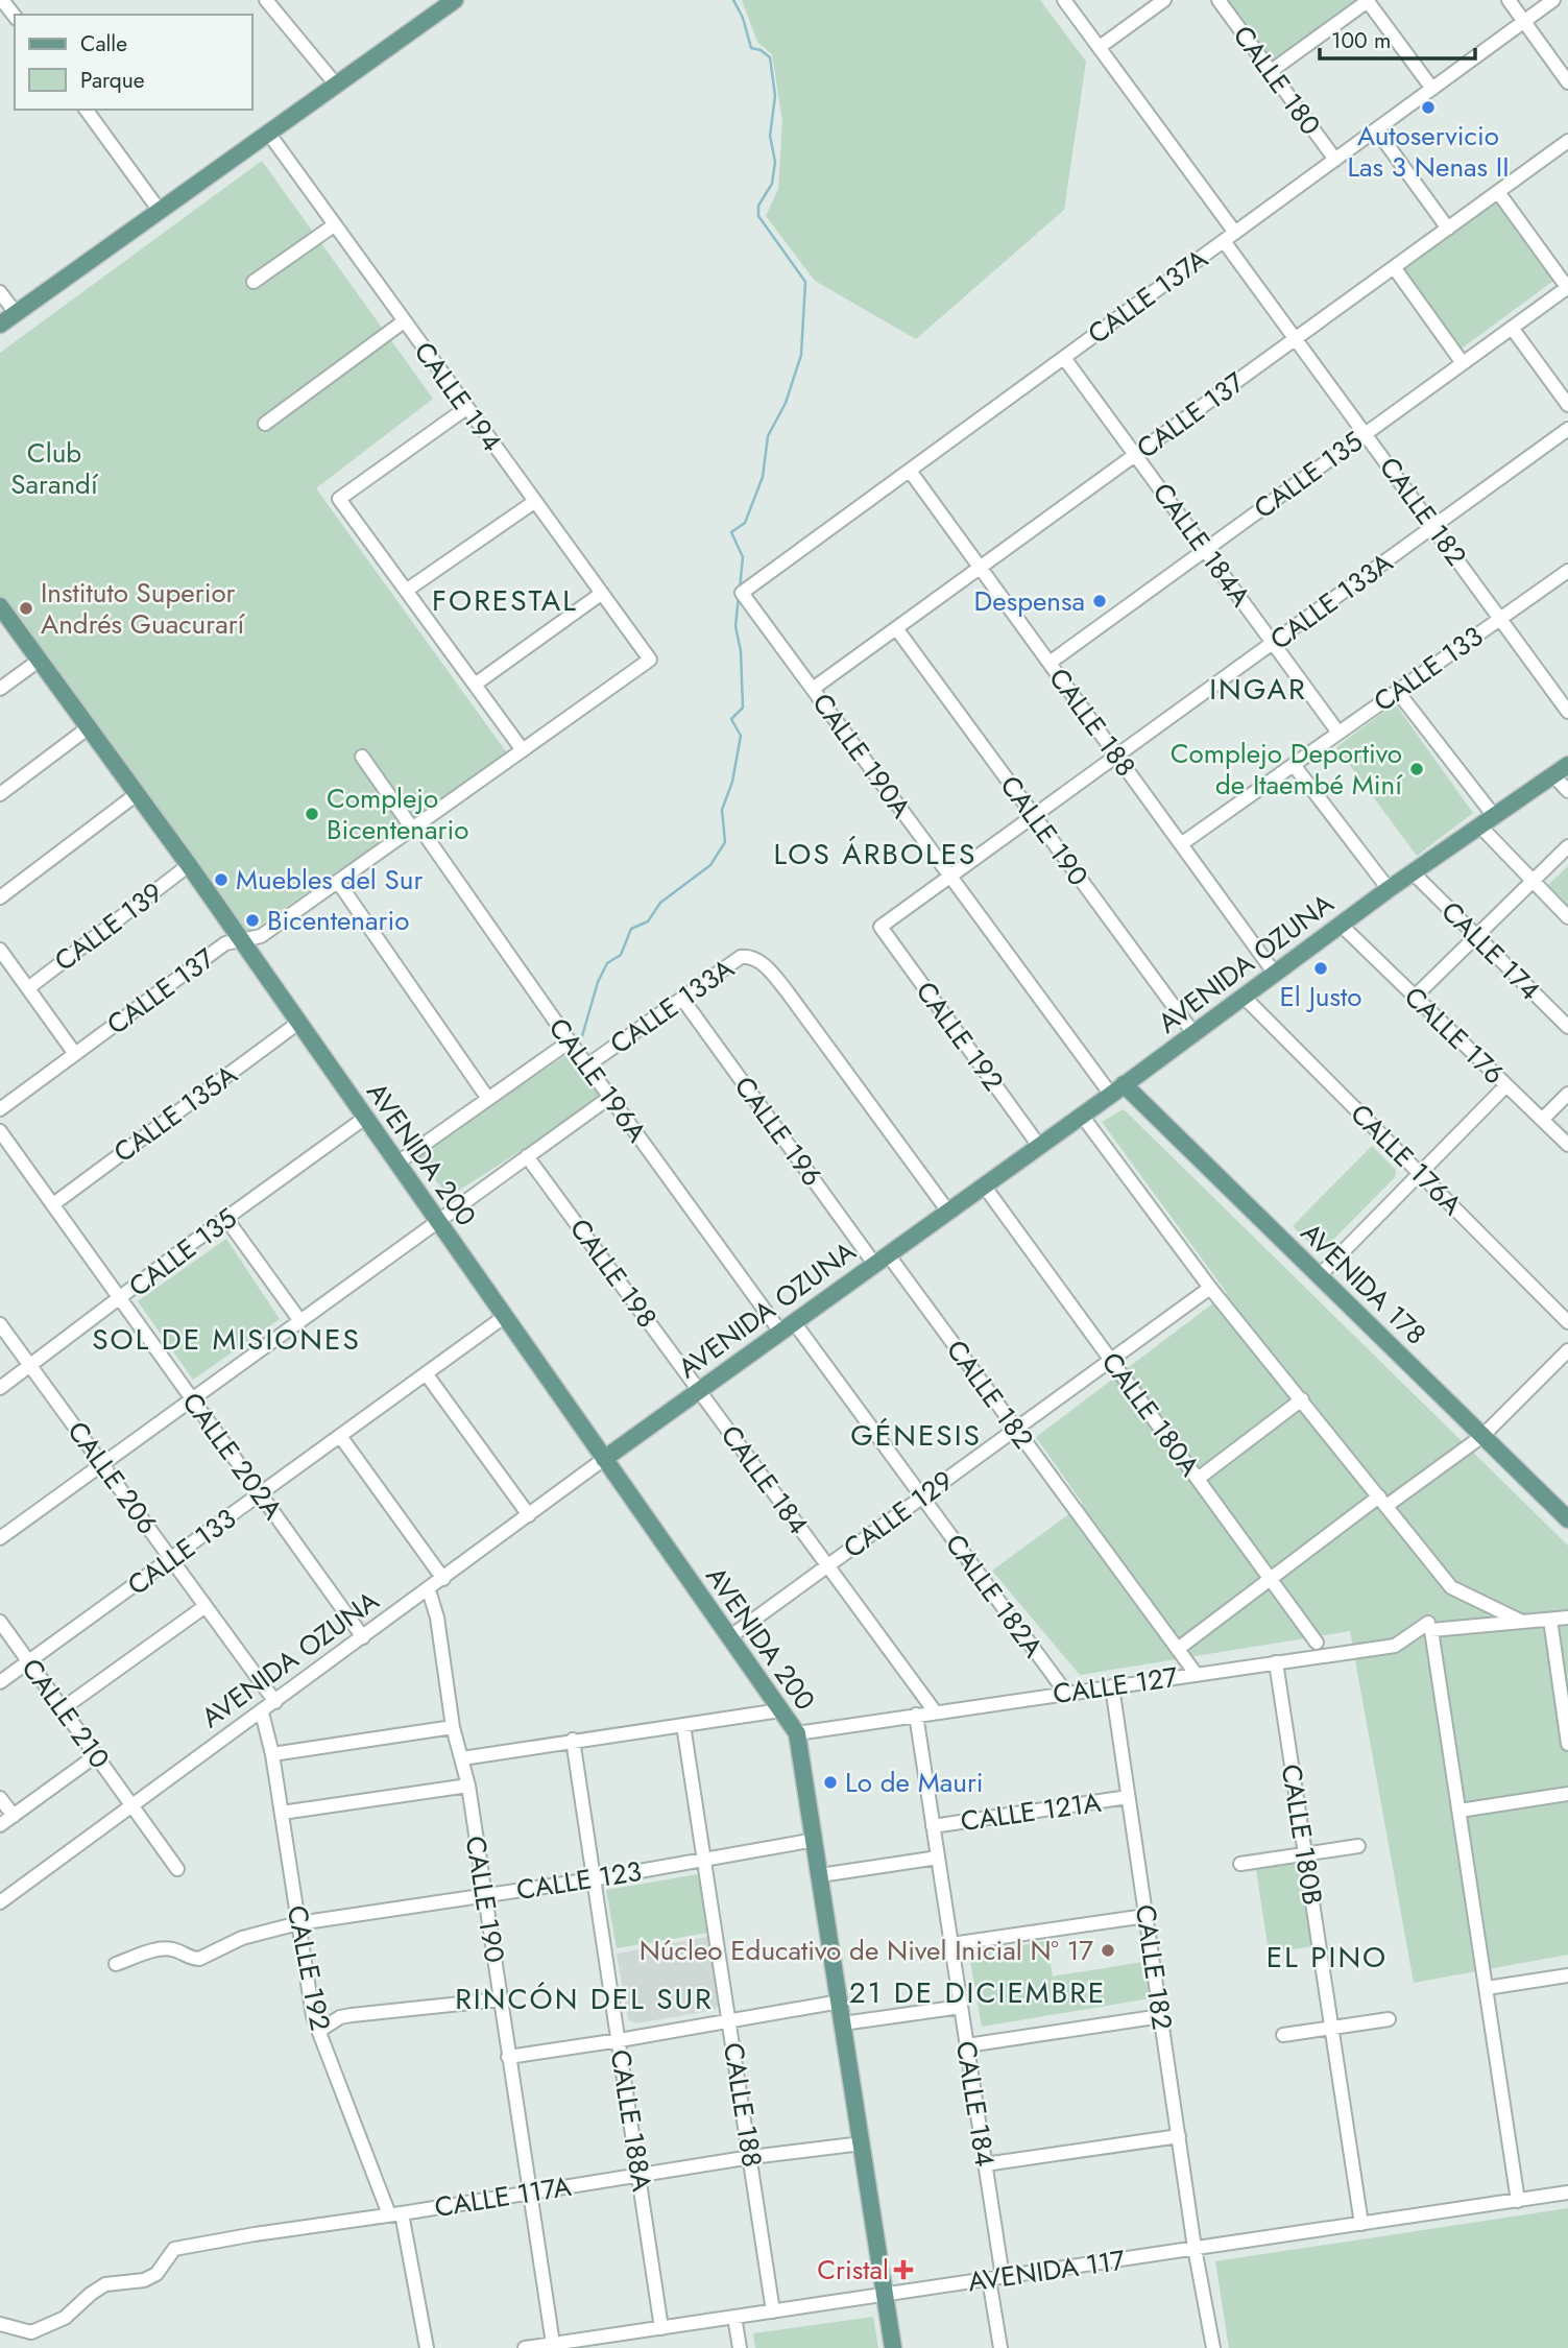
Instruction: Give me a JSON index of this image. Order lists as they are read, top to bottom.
{
  "streets": {
    "main road": ["AVENIDA OZUNA", "AVENIDA 200", "AVENIDA 178"],
    "street": [
      "CALLE 180",
      "CALLE 137A",
      "CALLE 194",
      "CALLE 137",
      "CALLE 135",
      "CALLE 182",
      "CALLE 184A",
      "CALLE 133A",
      "CALLE 133",
      "CALLE 188",
      "CALLE 190A",
      "CALLE 190",
      "CALLE 139",
      "CALLE 174",
      "CALLE 176",
      "CALLE 192",
      "CALLE 196A",
      "CALLE 135A",
      "CALLE 196",
      "CALLE 176A",
      "CALLE 198",
      "CALLE 180A",
      "CALLE 202A",
      "CALLE 206",
      "CALLE 184",
      "CALLE 129",
      "CALLE 182A",
      "CALLE 127",
      "CALLE 210",
      "CALLE 121A",
      "CALLE 180B",
      "CALLE 123",
      "CALLE 188A",
      "CALLE 117A",
      "AVENIDA 117"
    ]
  },
  "crossings": [
    ["CALLE 180", "CALLE 137A"],
    ["CALLE 137A", "CALLE 182"],
    ["CALLE 137A", "CALLE 184A"],
    ["CALLE 137A", "CALLE 188"],
    ["CALLE 137A", "CALLE 190A"],
    ["CALLE 194", "CALLE 137"],
    ["CALLE 137", "CALLE 182"],
    ["CALLE 137", "CALLE 184A"],
    ["CALLE 137", "CALLE 188"],
    ["CALLE 137", "CALLE 190A"],
    ["CALLE 137", "CALLE 190"],
    ["CALLE 137", "CALLE 196A"],
    ["CALLE 137", "AVENIDA 200"],
    ["CALLE 135", "CALLE 182"],
    ["CALLE 135", "CALLE 184A"],
    ["CALLE 135", "CALLE 188"],
    ["CALLE 135", "AVENIDA 200"],
    ["CALLE 135", "CALLE 202A"],
    ["CALLE 135", "CALLE 206"],
    ["CALLE 182", "CALLE 133A"],
    ["CALLE 182", "CALLE 133"],
    ["CALLE 182", "AVENIDA OZUNA"],
    ["CALLE 182", "CALLE 196"],
    ["CALLE 182", "CALLE 129"],
    ["CALLE 182", "CALLE 127"],
    ["CALLE 182", "CALLE 121A"],
    ["CALLE 182", "AVENIDA 117"],
    ["CALLE 184A", "CALLE 133A"],
    ["CALLE 184A", "CALLE 133"],
    ["CALLE 133A", "CALLE 188"],
    ["CALLE 133A", "CALLE 190A"],
    ["CALLE 133A", "CALLE 190"],
    ["CALLE 133A", "AVENIDA OZUNA"],
    ["CALLE 133A", "CALLE 192"],
    ["CALLE 133A", "CALLE 196A"],
    ["CALLE 133A", "CALLE 196"],
    ["CALLE 133", "CALLE 188"],
    ["CALLE 133", "AVENIDA 200"],
    ["CALLE 133", "CALLE 202A"],
    ["CALLE 133", "CALLE 206"],
    ["CALLE 133", "CALLE 210"],
    ["CALLE 188", "AVENIDA OZUNA"],
    ["CALLE 188", "CALLE 123"],
    ["CALLE 188", "CALLE 117A"],
    ["CALLE 188", "AVENIDA 117"],
    ["CALLE 190A", "AVENIDA OZUNA"],
    ["CALLE 190A", "AVENIDA 178"],
    ["CALLE 190", "AVENIDA OZUNA"],
    ["CALLE 190", "CALLE 123"],
    ["CALLE 190", "CALLE 117A"],
    ["CALLE 190", "AVENIDA 117"],
    ["CALLE 139", "AVENIDA 200"],
    ["CALLE 174", "AVENIDA OZUNA"],
    ["AVENIDA OZUNA", "CALLE 176"],
    ["AVENIDA OZUNA", "CALLE 192"],
    ["AVENIDA OZUNA", "CALLE 196A"],
    ["AVENIDA OZUNA", "CALLE 196"],
    ["AVENIDA OZUNA", "AVENIDA 200"],
    ["AVENIDA OZUNA", "CALLE 176A"],
    ["AVENIDA OZUNA", "CALLE 198"],
    ["AVENIDA OZUNA", "AVENIDA 178"],
    ["AVENIDA OZUNA", "CALLE 180A"],
    ["AVENIDA OZUNA", "CALLE 202A"],
    ["AVENIDA OZUNA", "CALLE 206"],
    ["AVENIDA OZUNA", "CALLE 184"],
    ["AVENIDA OZUNA", "CALLE 182A"],
    ["AVENIDA OZUNA", "CALLE 210"],
    ["CALLE 192", "CALLE 123"],
    ["CALLE 192", "CALLE 117A"],
    ["CALLE 196A", "CALLE 182A"],
    ["CALLE 135A", "AVENIDA 200"],
    ["CALLE 135A", "CALLE 202A"],
    ["AVENIDA 200", "CALLE 129"],
    ["AVENIDA 200", "CALLE 127"],
    ["CALLE 198", "CALLE 184"],
    ["CALLE 180A", "CALLE 129"],
    ["CALLE 184", "CALLE 129"],
    ["CALLE 184", "CALLE 127"],
    ["CALLE 184", "CALLE 121A"],
    ["CALLE 184", "AVENIDA 117"],
    ["CALLE 129", "CALLE 182A"],
    ["CALLE 182A", "CALLE 127"],
    ["CALLE 127", "CALLE 180B"],
    ["CALLE 180B", "AVENIDA 117"],
    ["CALLE 123", "CALLE 188A"],
    ["CALLE 188A", "CALLE 117A"],
    ["CALLE 188A", "AVENIDA 117"]
  ],
  "districts": [
    "FORESTAL",
    "INGAR",
    "LOS ÁRBOLES",
    "SOL DE MISIONES",
    "GÉNESIS",
    "EL PINO",
    "21 DE DICIEMBRE",
    "RINCÓN DEL SUR"
  ],
  "parks": ["Club Sarandí"],
  "places": {
    "other": [
      "Autoservicio Las 3 Nenas II",
      "Despensa",
      "Instituto Superior Andrés Guacurarí",
      "Complejo Deportivo de Itaembé Miní",
      "Complejo Bicentenario",
      "Muebles del Sur",
      "Bicentenario",
      "El Justo",
      "Lo de Mauri",
      "Núcleo Educativo de Nivel Inicial Nº 17"
    ],
    "health": ["Cristal"]
  },
  "legend": ["Calle", "Parque"],
  "scale_bar": "100 m"
}
